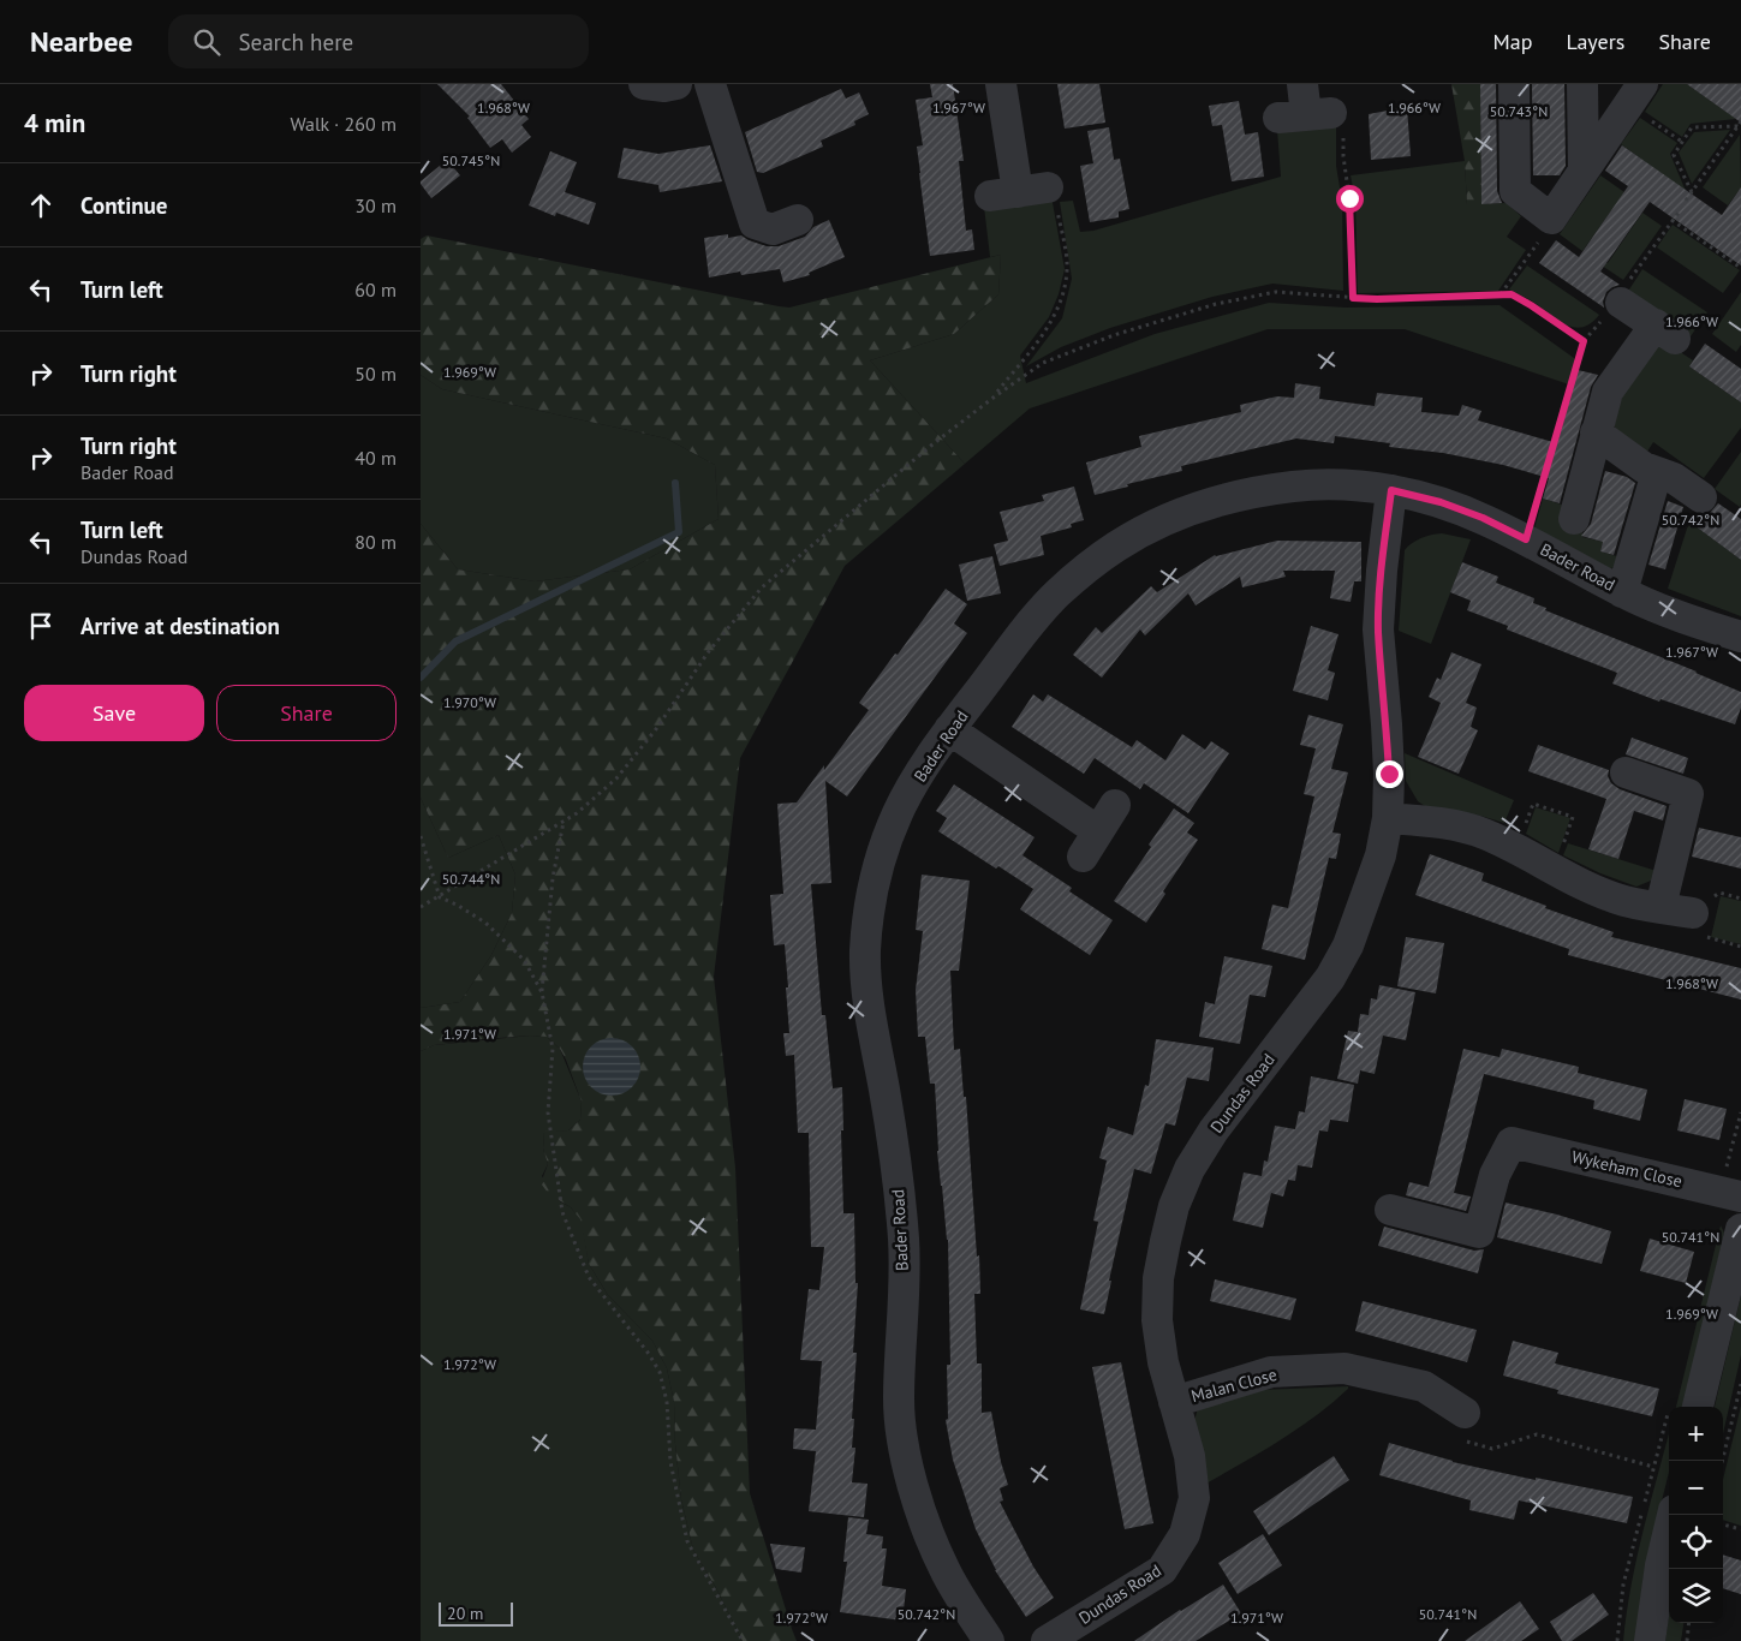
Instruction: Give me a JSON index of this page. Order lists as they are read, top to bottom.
{
  "streets": {
    "street": [
      "Bader Road",
      "Dundas Road",
      "Wykeham Close",
      "Malan Close"
    ]
  },
  "crossings": [
    ["Bader Road", "Dundas Road"],
    ["Dundas Road", "Malan Close"]
  ],
  "scale_bar": "20 m",
  "page": {
    "header": "Nearbee",
    "search": "Search here",
    "nav": ["Map", "Layers", "Share"],
    "heading": ["4 min", "Walk · 260 m"],
    "list": [
      ["Continue", "30 m"],
      ["Turn left", "60 m"],
      ["Turn right", "50 m"],
      ["Turn right", "Bader Road", "40 m"],
      ["Turn left", "Dundas Road", "80 m"],
      "Arrive at destination"
    ],
    "buttons": ["Save", "Share"],
    "map_buttons": ["+", "−"],
    "scale": "20 m"
  },
  "coordinates": [
    "1.967°W",
    "1.966°W",
    "1.968°W",
    "50.743°N",
    "50.745°N",
    "1.969°W",
    "50.742°N",
    "1.970°W",
    "50.744°N",
    "1.971°W",
    "50.741°N",
    "1.972°W"
  ]
}
